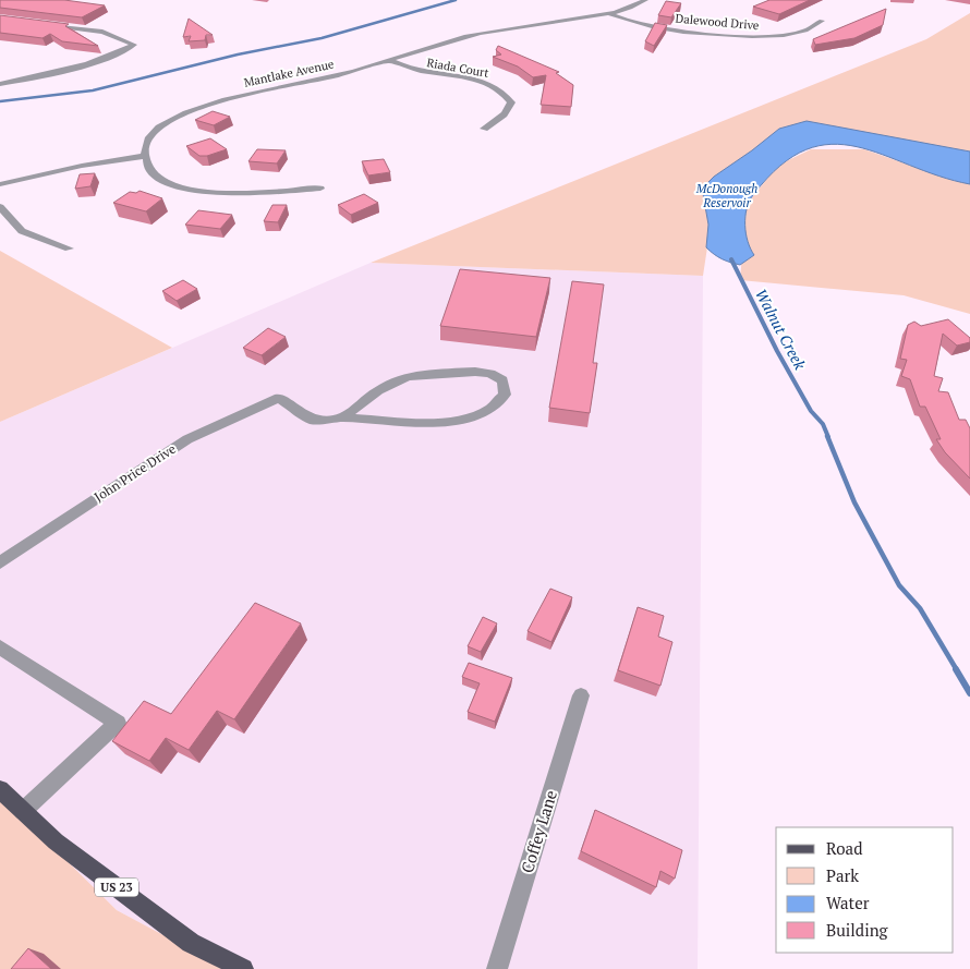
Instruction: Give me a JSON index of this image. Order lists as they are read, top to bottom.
{
  "streets": {
    "main road": ["US 23"],
    "street": [
      "Dalewood Drive",
      "Riada Court",
      "Mantlake Avenue",
      "John Price Drive",
      "Coffey Lane"
    ]
  },
  "crossings": [
    ["Dalewood Drive", "Mantlake Avenue"],
    ["Riada Court", "Mantlake Avenue"]
  ],
  "water": ["McDonough Reservoir", "Walnut Creek"],
  "legend": [
    "Road",
    "Park",
    "Water",
    "Building"
  ]
}
